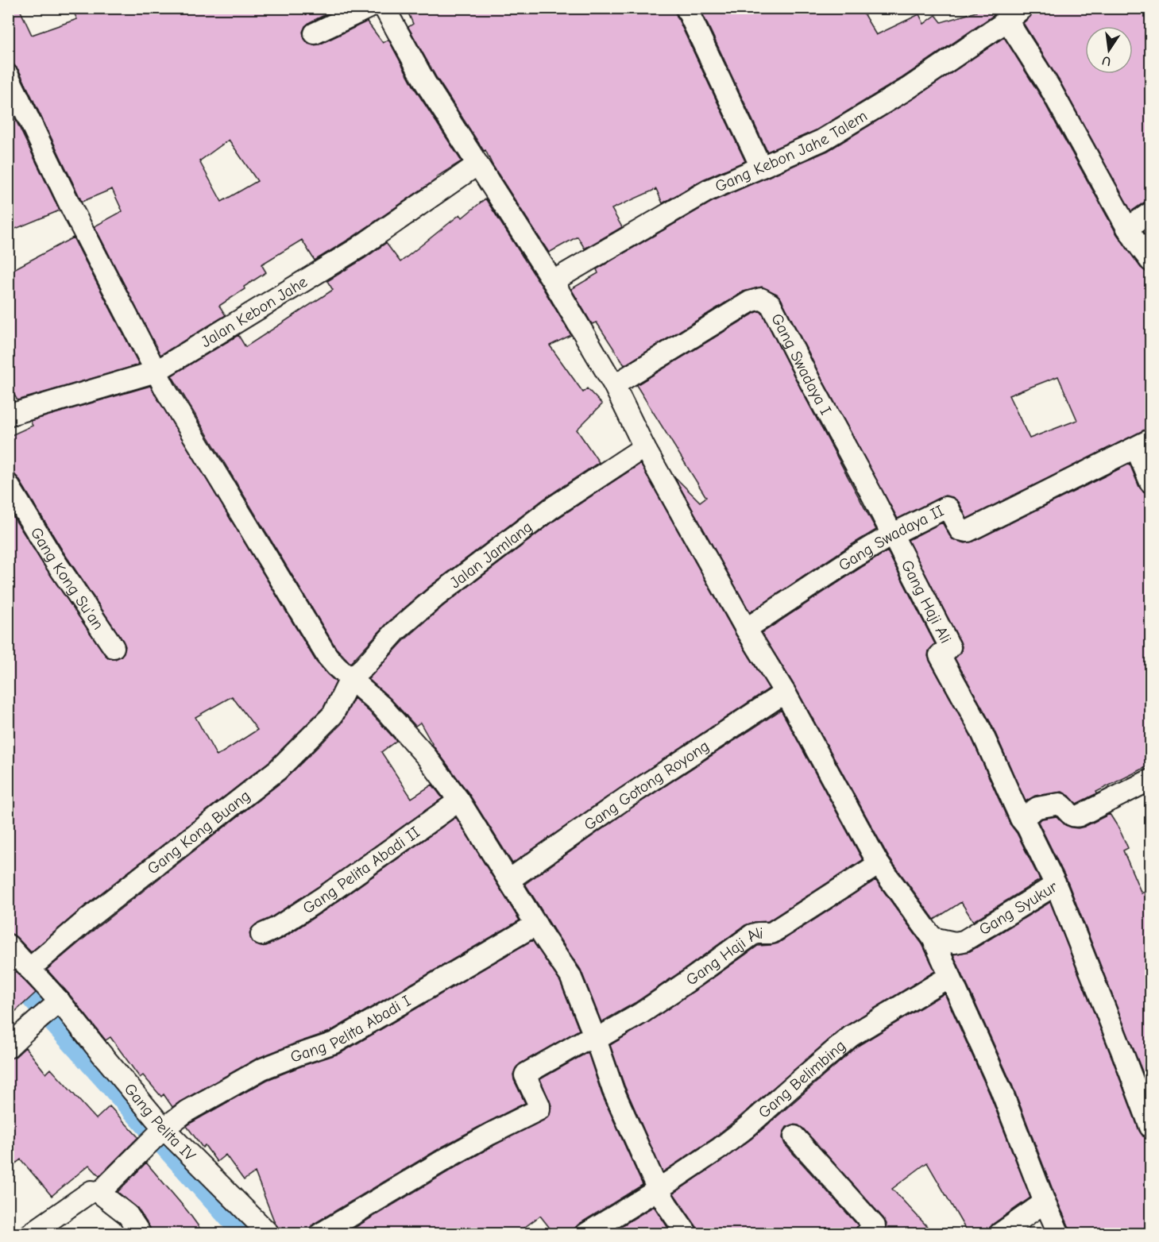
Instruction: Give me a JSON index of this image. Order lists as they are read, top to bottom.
{
  "streets": {
    "street": [
      "Gang Kebon Jahe Talem",
      "Jalan Kebon Jahe",
      "Gang Swadaya I",
      "Gang Swadaya II",
      "Jalan Jamlang",
      "Gang Kong Su'an",
      "Gang Haji Ali",
      "Gang Gotong Royong",
      "Gang Kong Buang",
      "Gang Pelita Abadi II",
      "Gang Syukur",
      "Gang Pelita Abadi I",
      "Gang Belimbing",
      "Gang Pelita IV"
    ]
  },
  "crossings": [
    ["Gang Swadaya I", "Gang Swadaya II"],
    ["Gang Swadaya I", "Gang Haji Ali"],
    ["Gang Swadaya II", "Gang Haji Ali"],
    ["Jalan Jamlang", "Gang Kong Buang"],
    ["Gang Haji Ali", "Gang Syukur"],
    ["Gang Kong Buang", "Gang Pelita IV"],
    ["Gang Pelita Abadi I", "Gang Pelita IV"]
  ],
  "north": "bottom"
}
